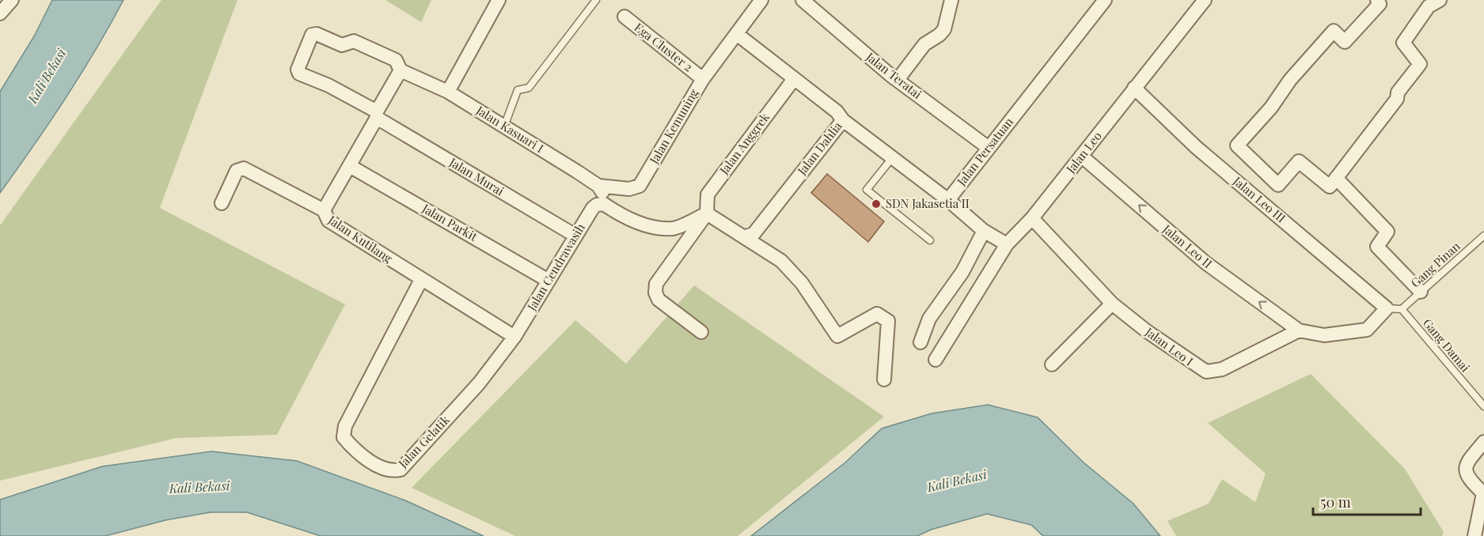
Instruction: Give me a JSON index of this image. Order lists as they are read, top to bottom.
{
  "streets": {
    "street": [
      "Ega Cluster 2",
      "Jalan Teratai",
      "Jalan Kemuning",
      "Jalan Kasuari I",
      "Jalan Anggrek",
      "Jalan Dahlia",
      "Jalan Persatuan",
      "Jalan Leo",
      "Jalan Murai",
      "Jalan Leo III",
      "Jalan Parkit",
      "Jalan Kutilang",
      "Jalan Leo II",
      "Jalan Cendrawasih",
      "Jalan Leo I",
      "Jalan Gelatik"
    ],
    "lane": ["Gang Pinan", "Gang Damai"]
  },
  "crossings": [
    ["Ega Cluster 2", "Jalan Kemuning"],
    ["Jalan Teratai", "Jalan Persatuan"],
    ["Jalan Kemuning", "Jalan Kasuari I"],
    ["Jalan Kemuning", "Jalan Dahlia"],
    ["Jalan Kasuari I", "Jalan Murai"],
    ["Jalan Anggrek", "Jalan Dahlia"],
    ["Jalan Leo", "Jalan Leo III"],
    ["Jalan Leo", "Jalan Leo II"],
    ["Jalan Leo", "Jalan Leo I"],
    ["Jalan Murai", "Jalan Cendrawasih"],
    ["Jalan Parkit", "Jalan Cendrawasih"],
    ["Jalan Kutilang", "Jalan Cendrawasih"],
    ["Jalan Kutilang", "Jalan Gelatik"],
    ["Jalan Leo II", "Jalan Leo I"],
    ["Gang Pinan", "Gang Damai"],
    ["Jalan Cendrawasih", "Jalan Gelatik"]
  ],
  "one_way": ["Jalan Leo II"],
  "water": ["Kali Bekasi"],
  "places": ["SDN Jakasetia II"],
  "scale_bar": "50 m"
}
